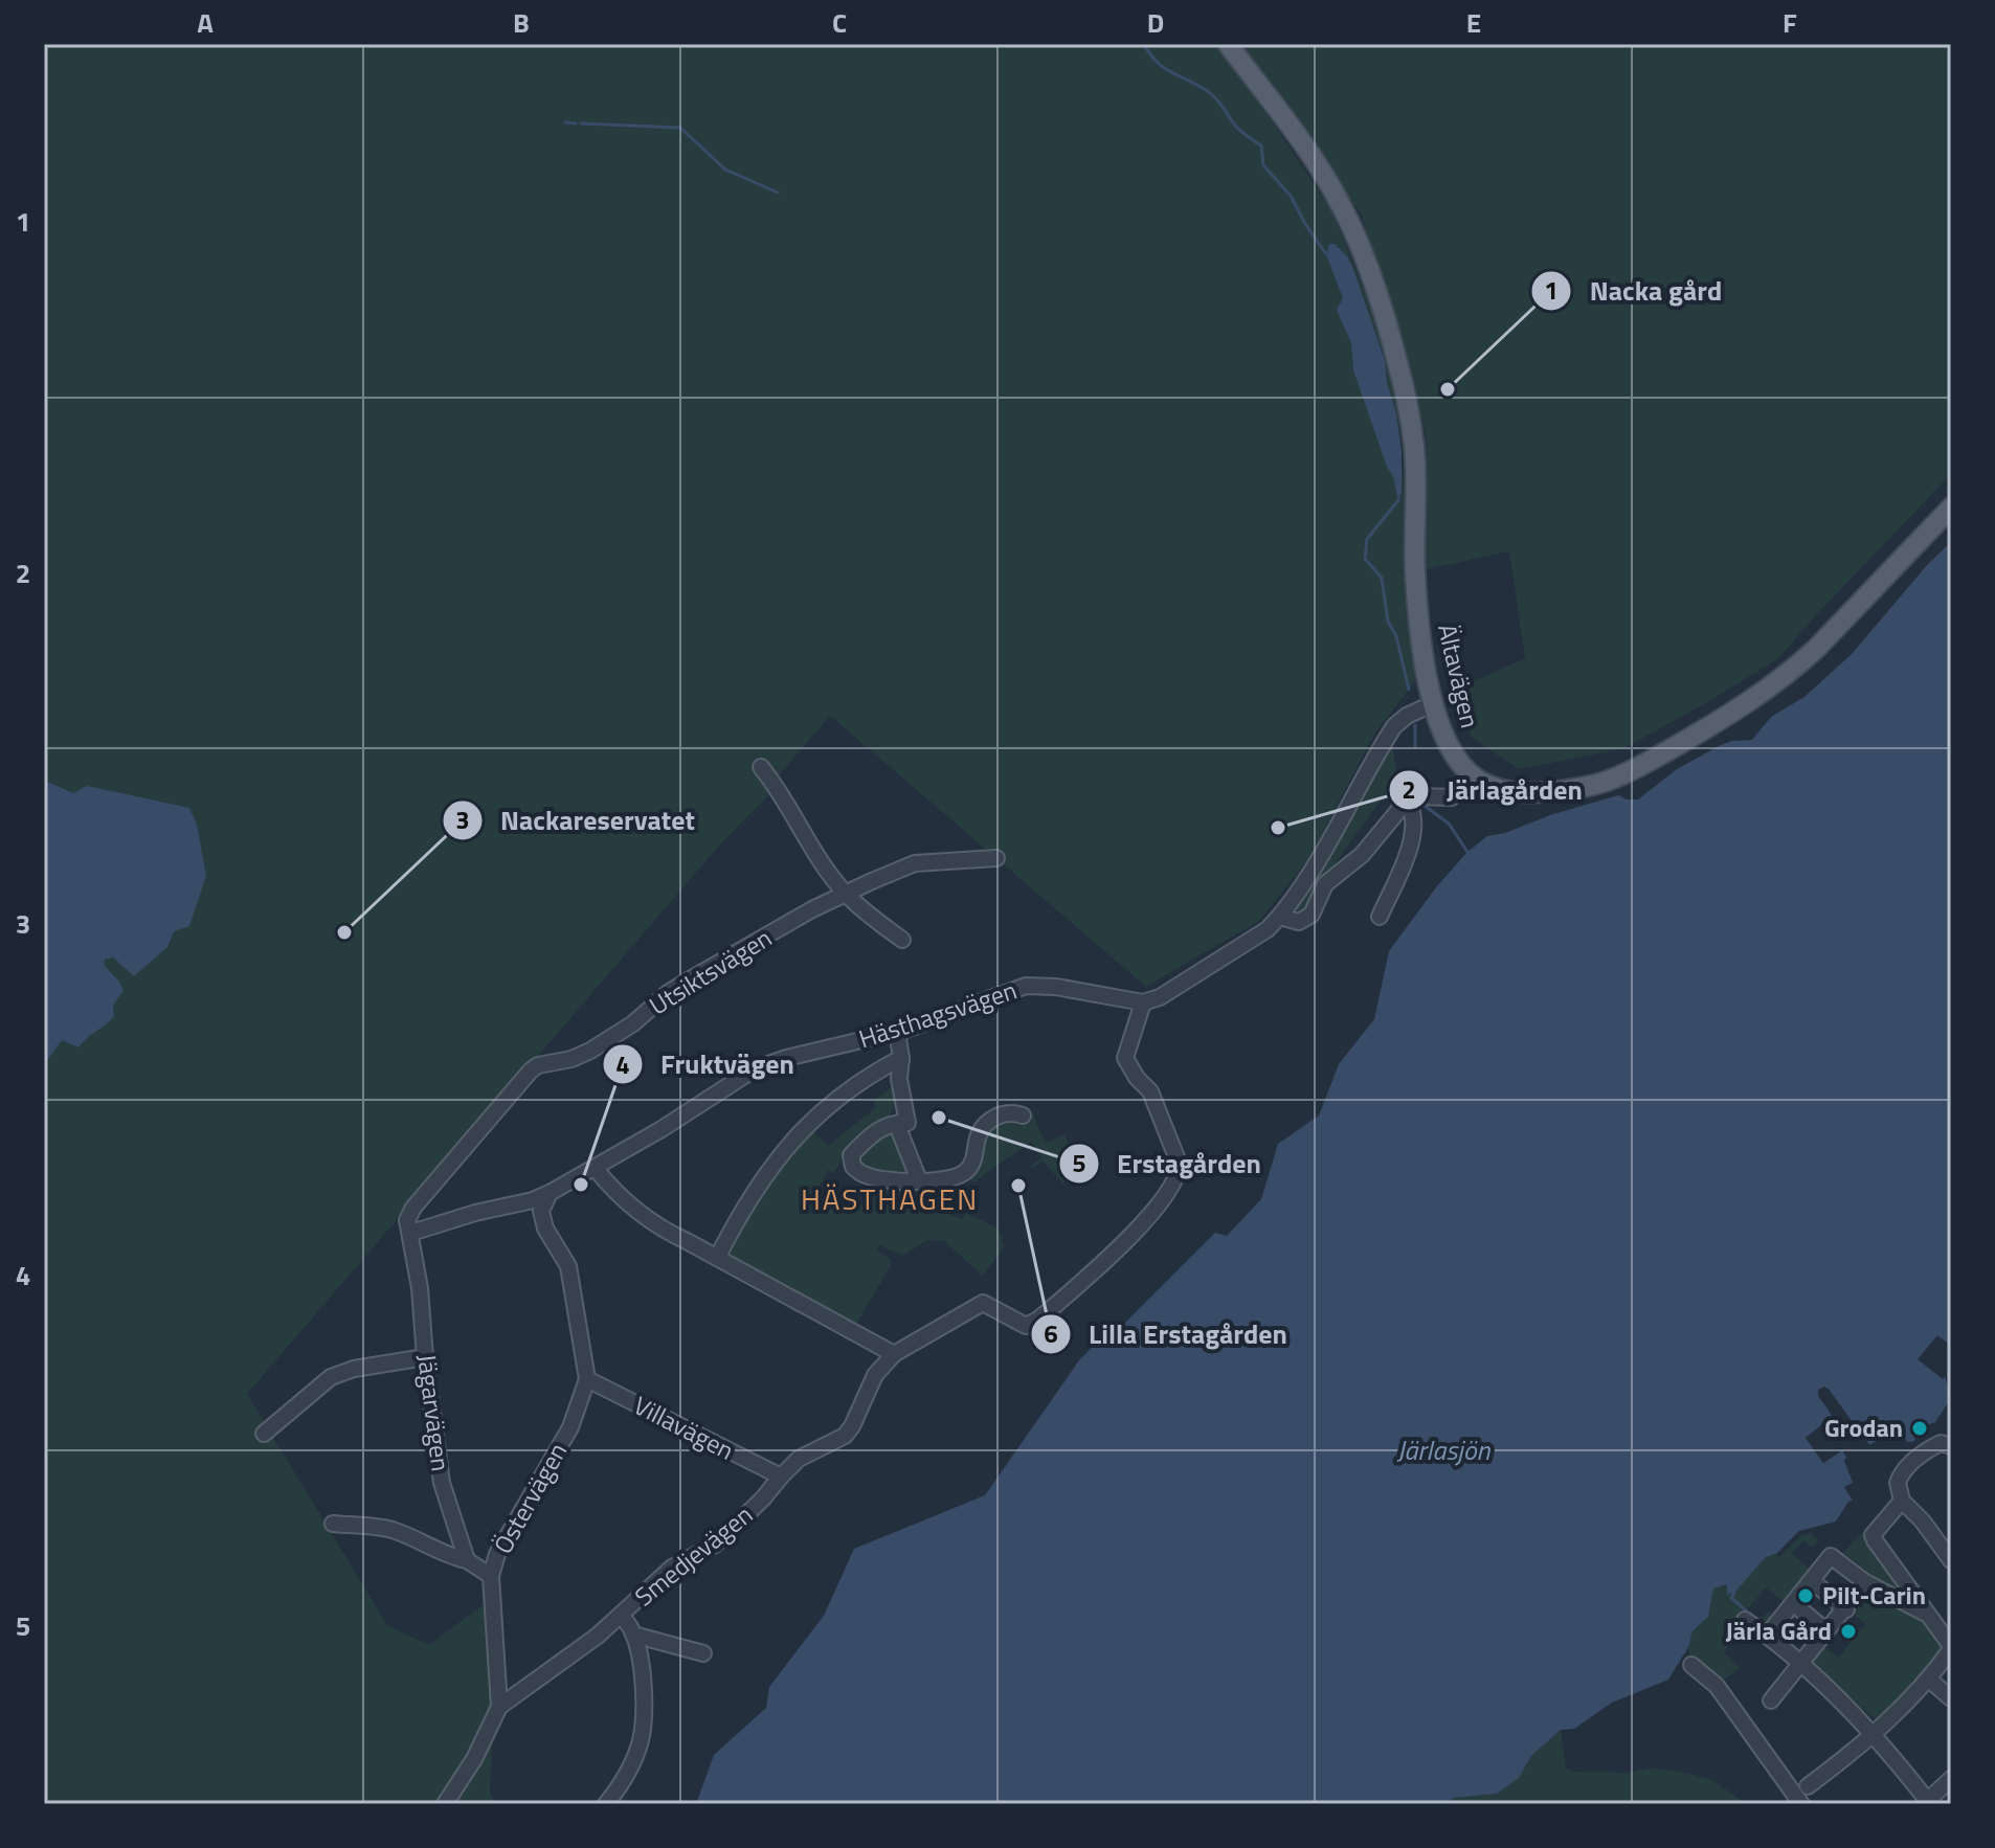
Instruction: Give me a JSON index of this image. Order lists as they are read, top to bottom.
{
  "streets": {
    "main road": ["Ältavägen"],
    "street": [
      "Utsiktsvägen",
      "Hästhagsvägen",
      "Jägarvägen",
      "Villavägen",
      "Östervägen",
      "Smedjevägen"
    ]
  },
  "crossings": [
    ["Utsiktsvägen", "Hästhagsvägen"],
    ["Utsiktsvägen", "Jägarvägen"],
    ["Hästhagsvägen", "Jägarvägen"],
    ["Hästhagsvägen", "Östervägen"],
    ["Hästhagsvägen", "Smedjevägen"],
    ["Villavägen", "Östervägen"],
    ["Villavägen", "Smedjevägen"],
    ["Östervägen", "Smedjevägen"]
  ],
  "districts": ["HÄSTHAGEN"],
  "water": ["Järlasjön"],
  "places": [
    "Nacka gård",
    "Järlagården",
    "Nackareservatet",
    "Erstagården",
    "Fruktvägen",
    "Lilla Erstagården",
    "Grodan",
    "Pilt-Carin",
    "Järla Gård"
  ],
  "grid": {
    "columns": [
      "A",
      "B",
      "C",
      "D",
      "E",
      "F"
    ],
    "rows": [
      "1",
      "2",
      "3",
      "4",
      "5"
    ]
  }
}
